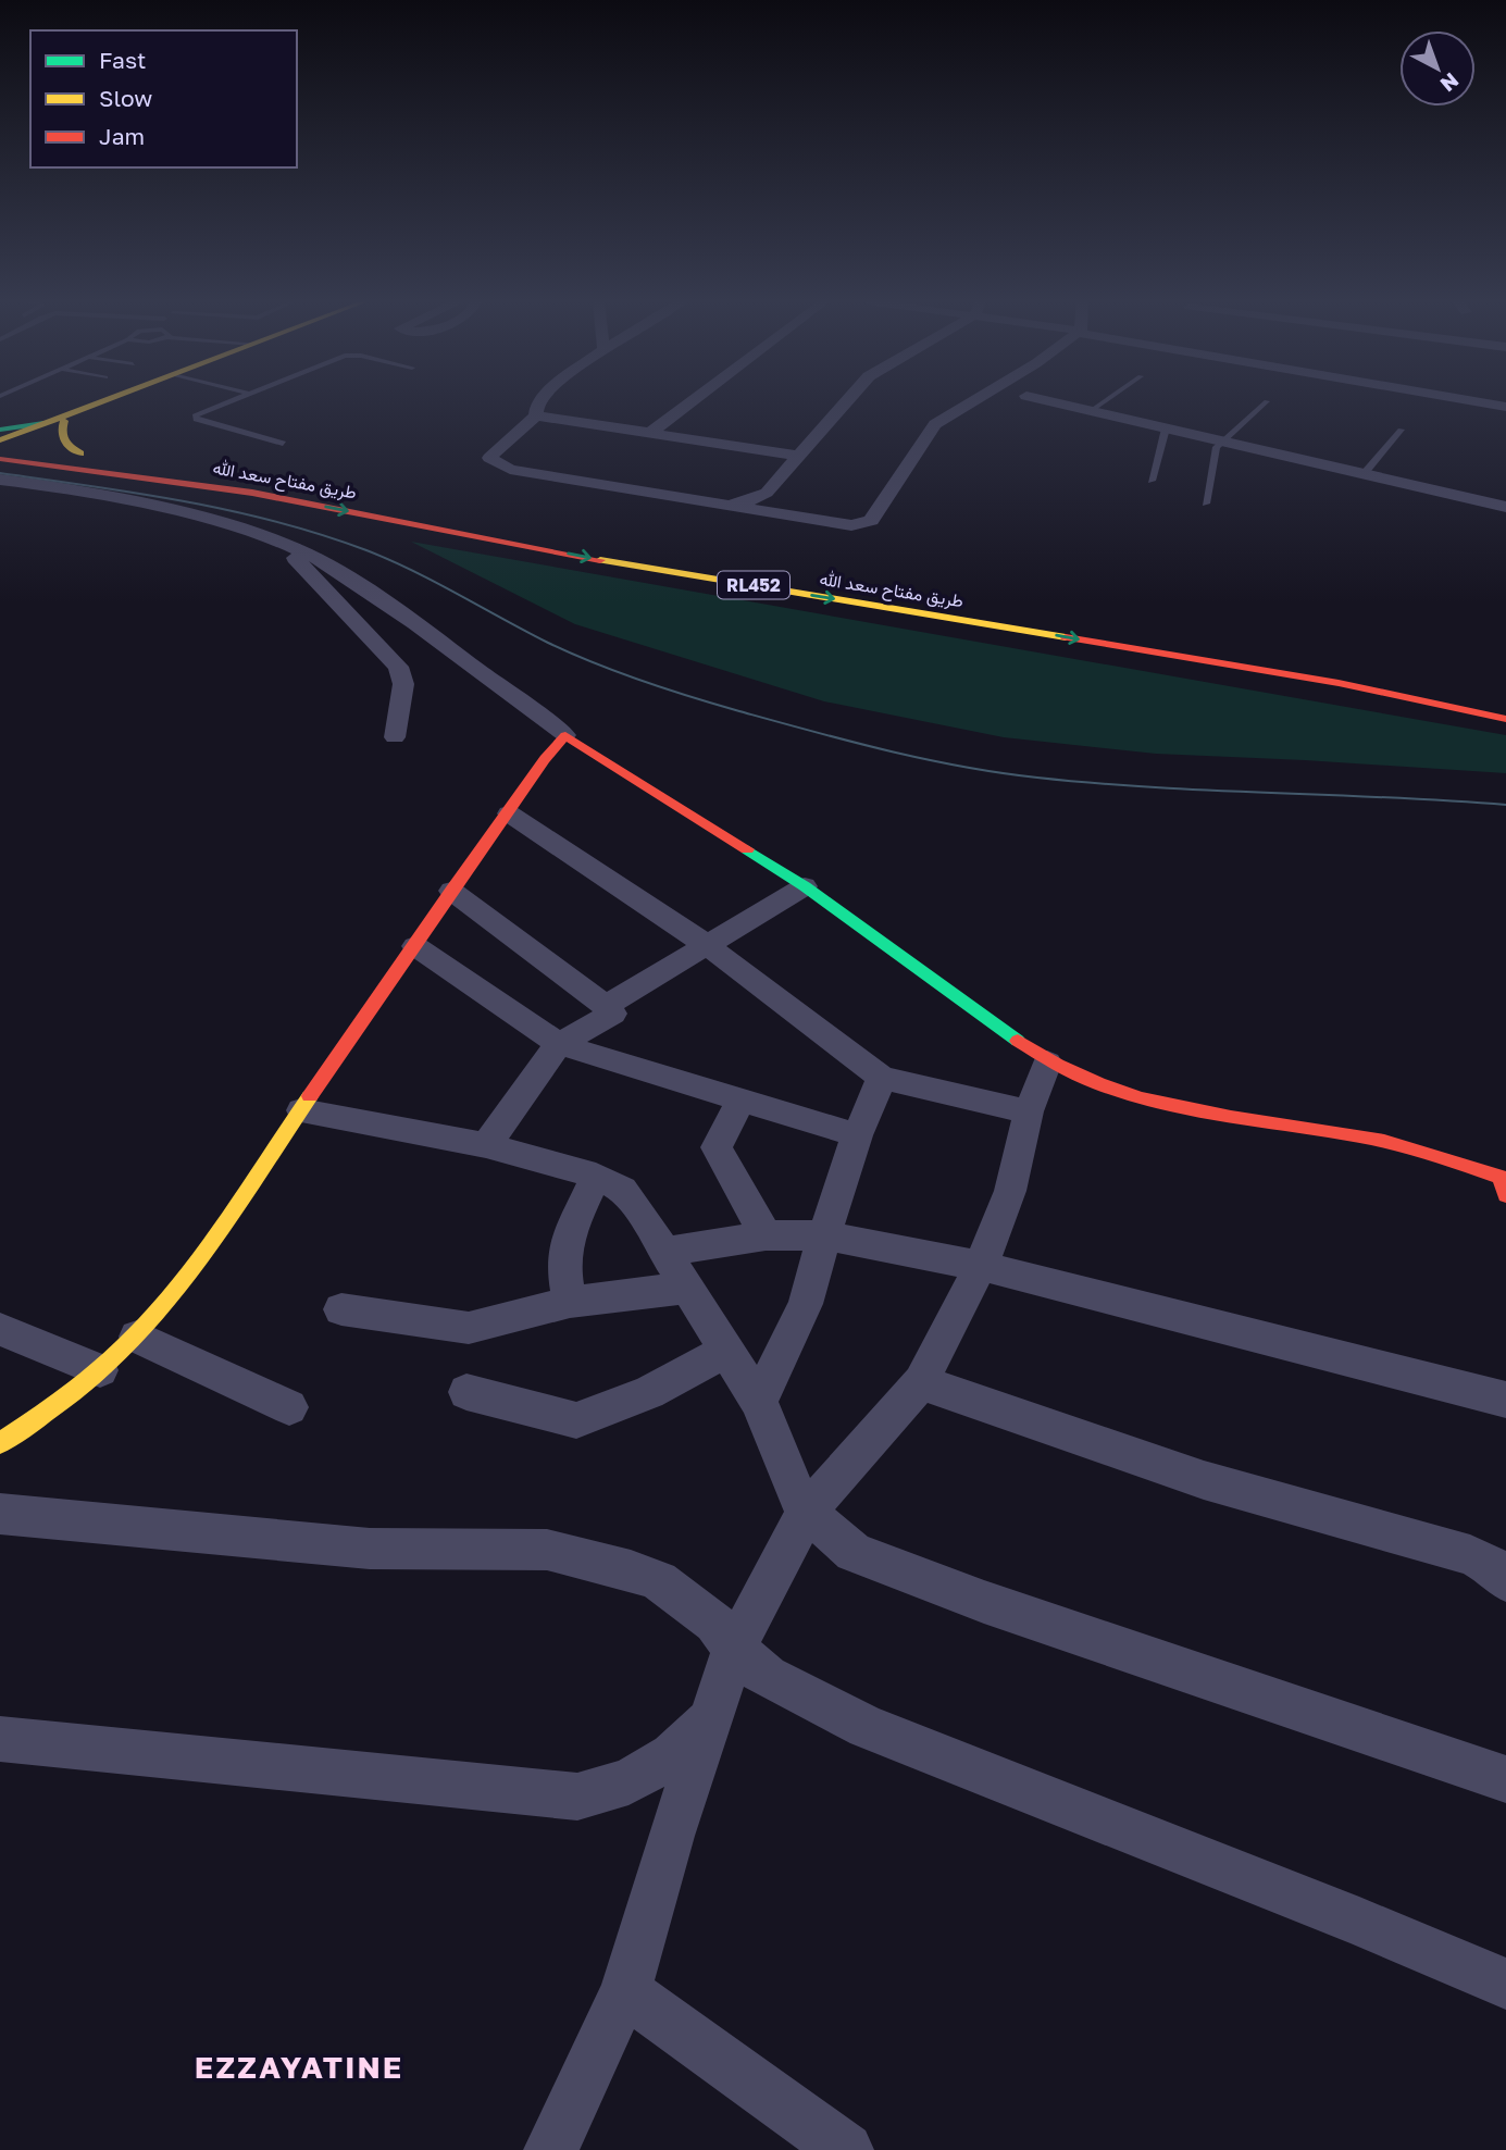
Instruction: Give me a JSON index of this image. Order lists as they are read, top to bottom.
{
  "streets": {
    "main road": ["طريق مفتاح سعد الله", "RL452"]
  },
  "districts": ["EZZAYATINE"],
  "legend": ["Fast", "Slow", "Jam"],
  "north": "bottom right"
}
